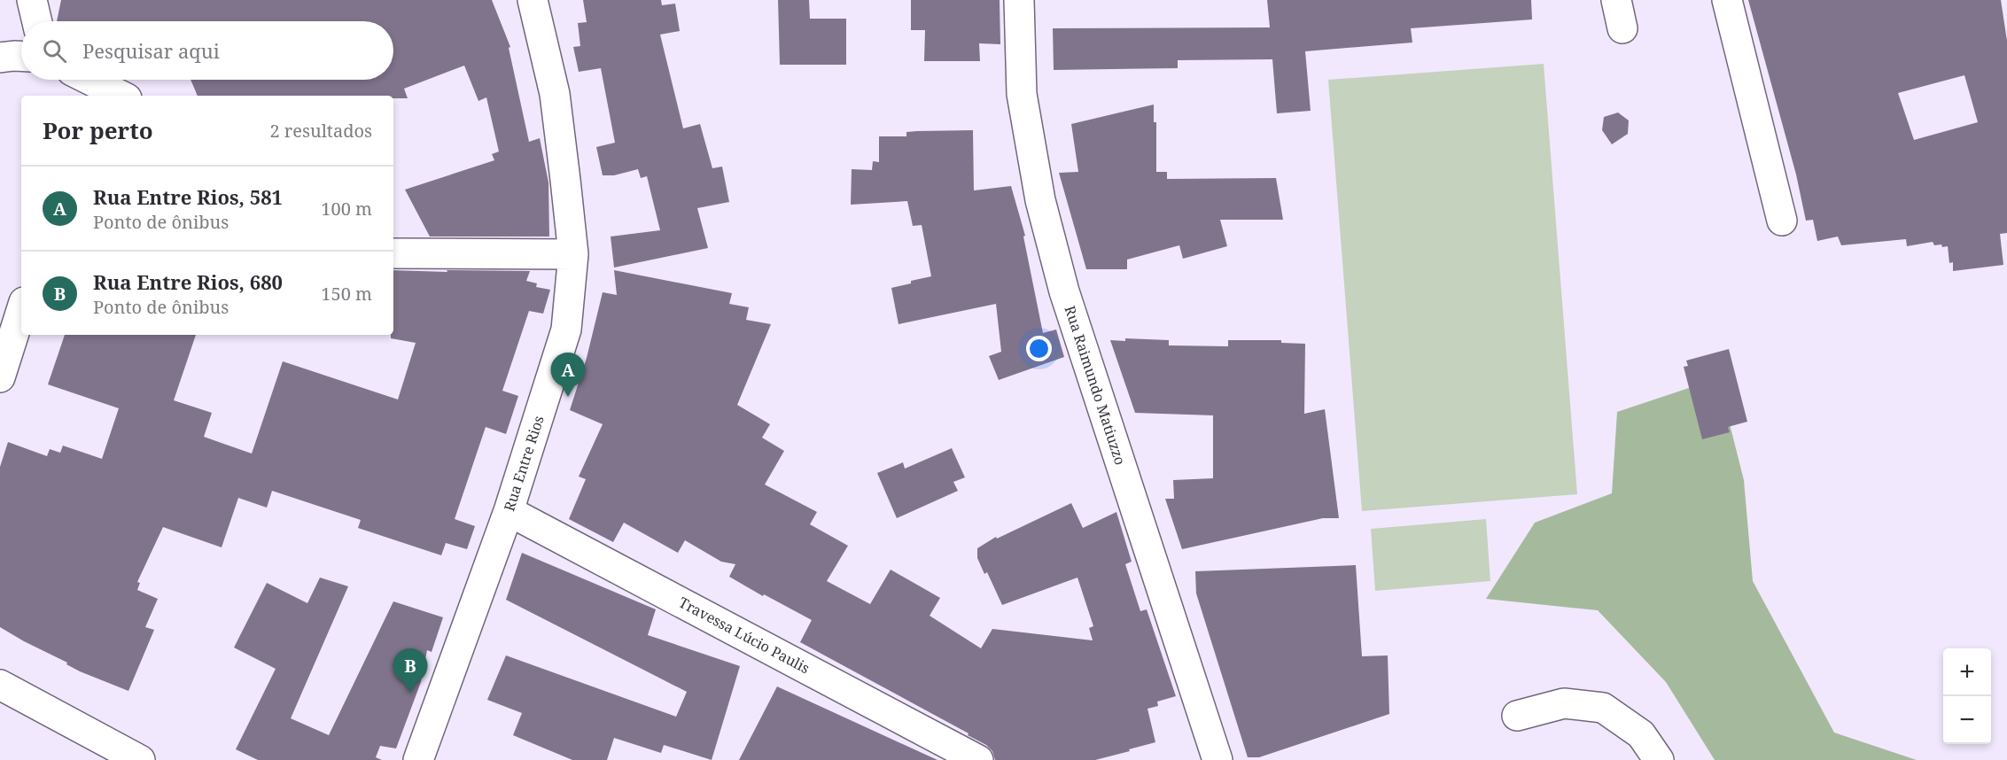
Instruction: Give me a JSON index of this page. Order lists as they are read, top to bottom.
{
  "streets": {
    "street": ["Rua Raimundo Matiuzzo", "Rua Entre Rios", "Travessa Lúcio Paulis"]
  },
  "crossings": [
    ["Rua Entre Rios", "Travessa Lúcio Paulis"]
  ],
  "page": {
    "search": "Pesquisar aqui",
    "heading": ["Por perto", "2 resultados"],
    "list": [
      {
        "mark": "A",
        "name": "Rua Entre Rios, 581",
        "note": "Ponto de ônibus",
        "value": "100 m"
      },
      {
        "mark": "B",
        "name": "Rua Entre Rios, 680",
        "note": "Ponto de ônibus",
        "value": "150 m"
      }
    ],
    "pins": ["A", "B"],
    "map_buttons": ["+", "−"]
  }
}
